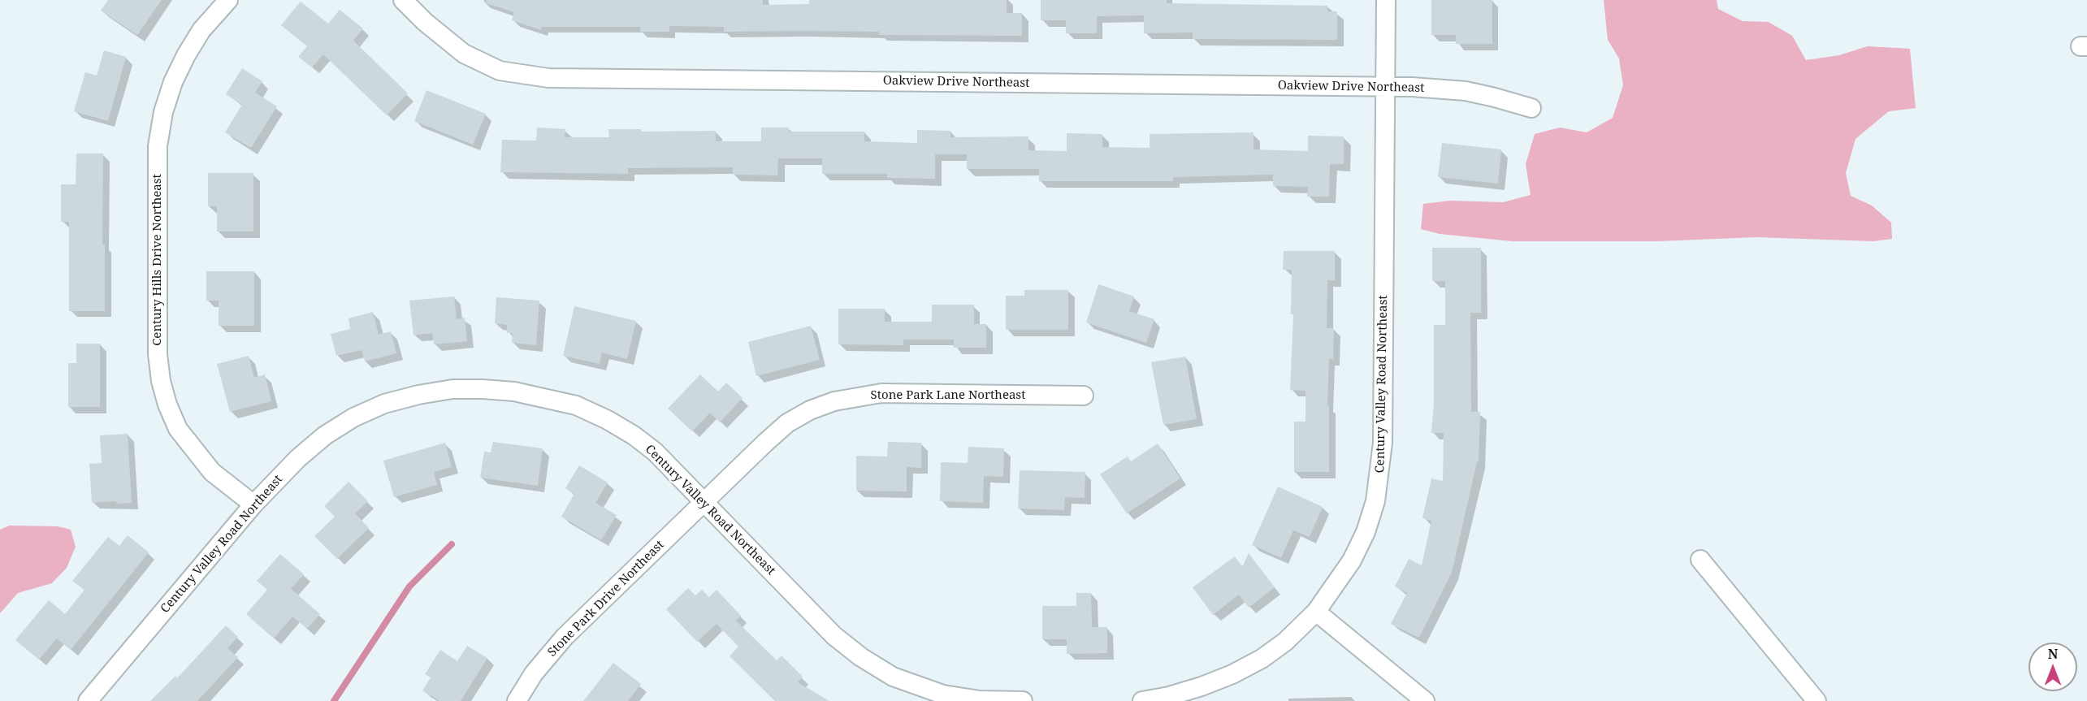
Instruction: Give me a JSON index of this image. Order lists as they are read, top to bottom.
{
  "streets": {
    "street": [
      "Oakview Drive Northeast",
      "Century Hills Drive Northeast",
      "Century Valley Road Northeast",
      "Stone Park Lane Northeast",
      "Stone Park Drive Northeast"
    ]
  },
  "crossings": [
    ["Oakview Drive Northeast", "Century Valley Road Northeast"],
    ["Century Hills Drive Northeast", "Century Valley Road Northeast"],
    ["Century Valley Road Northeast", "Stone Park Lane Northeast"],
    ["Century Valley Road Northeast", "Stone Park Drive Northeast"],
    ["Stone Park Lane Northeast", "Stone Park Drive Northeast"]
  ],
  "north": "top"
}
